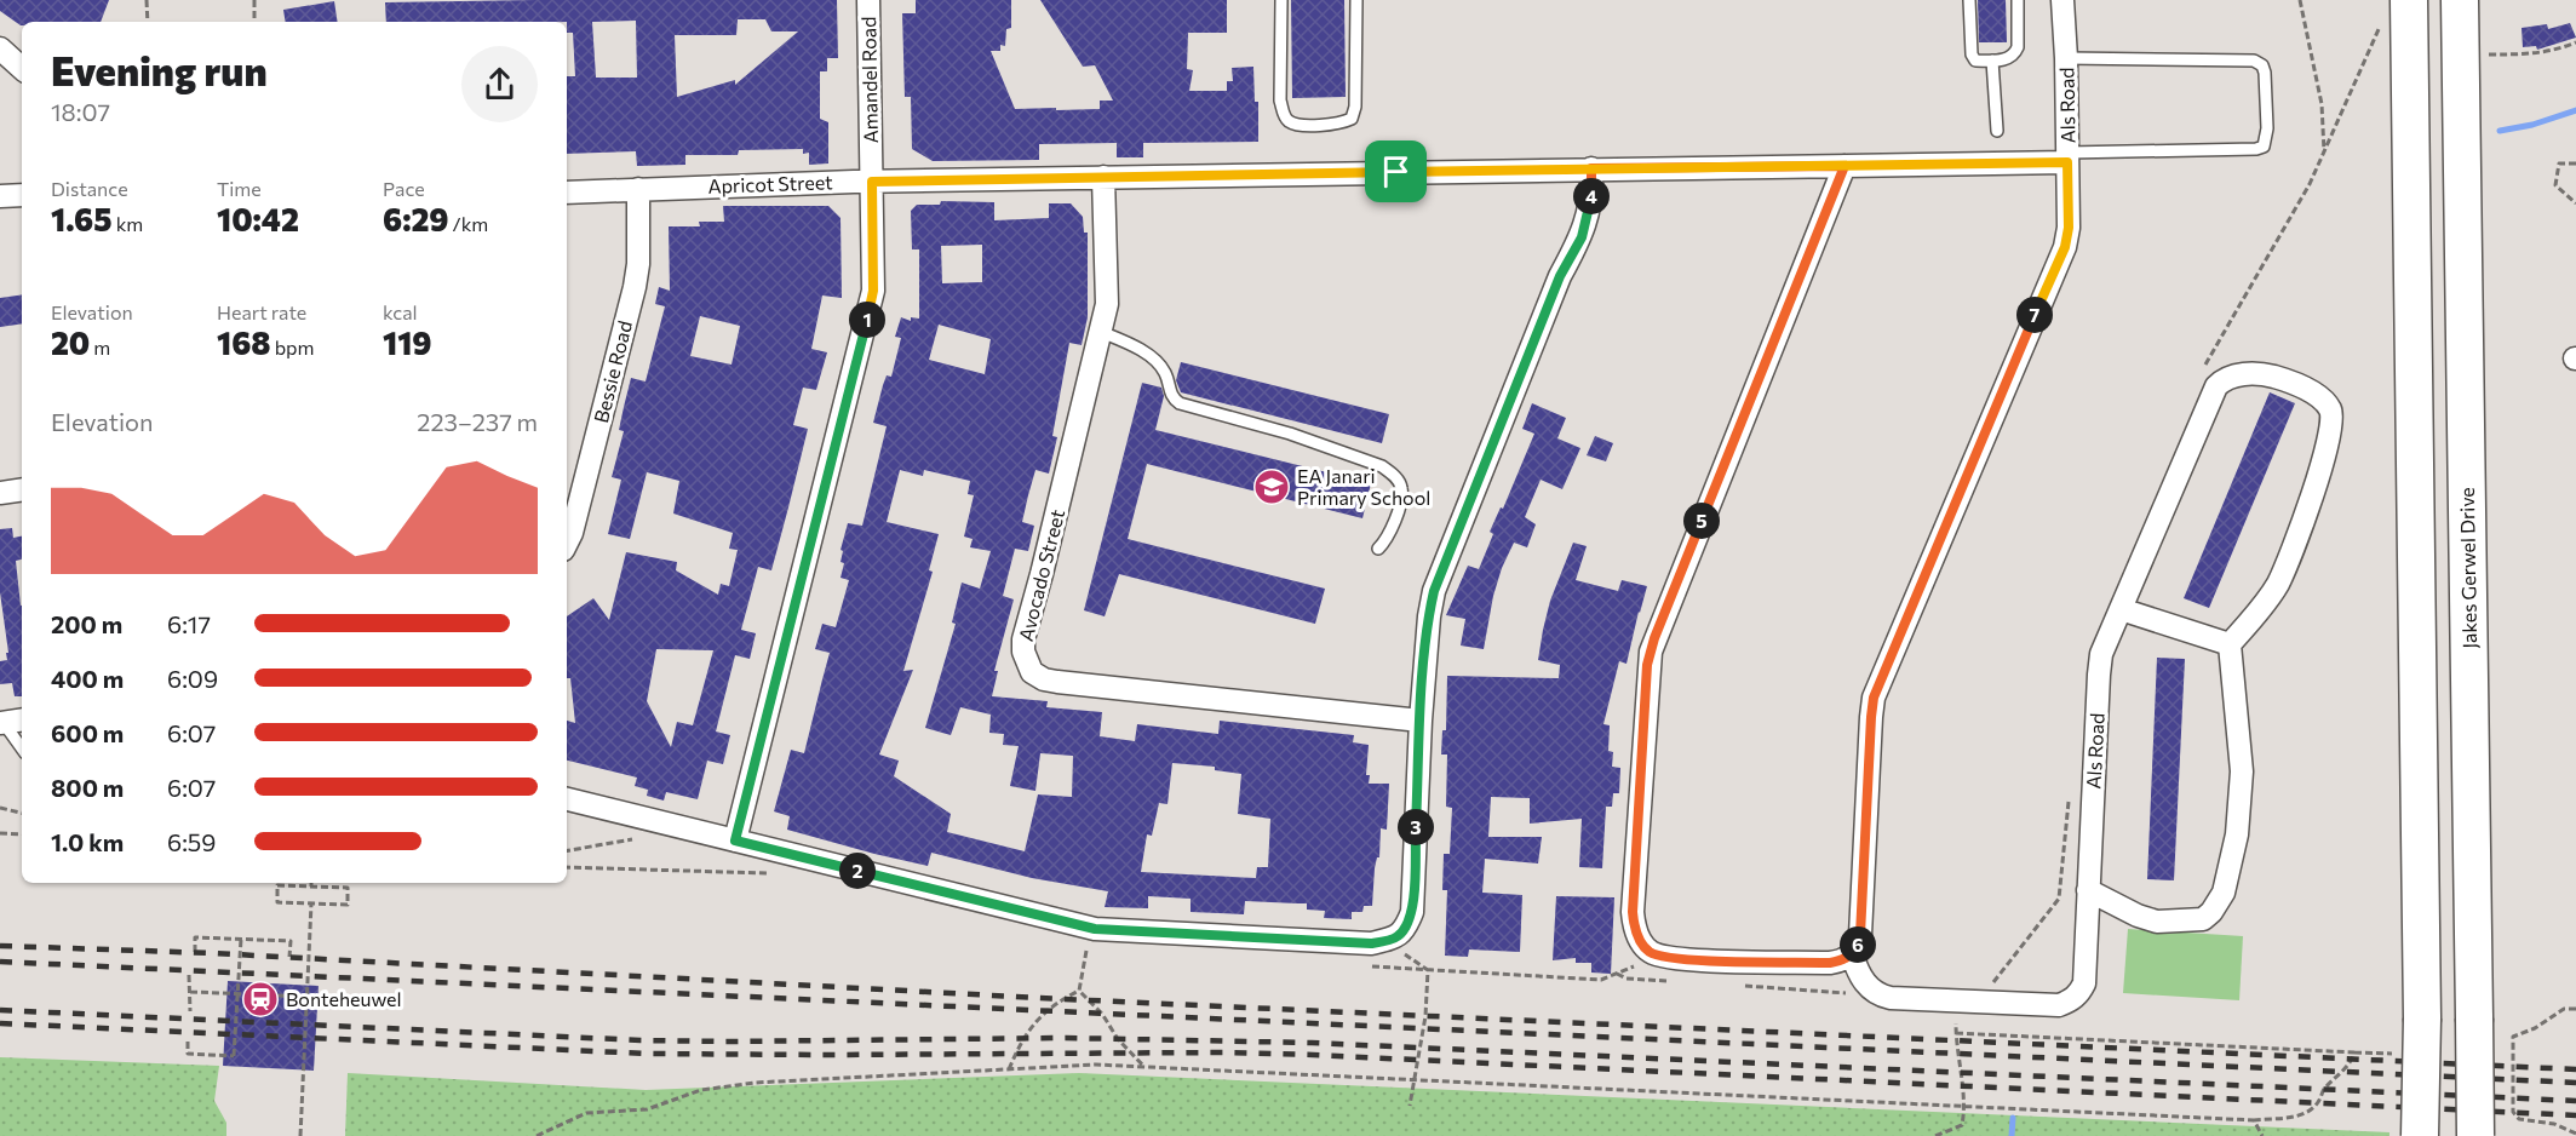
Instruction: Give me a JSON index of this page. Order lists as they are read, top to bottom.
{
  "streets": {
    "highway": ["Jakes Gerwel Drive"],
    "street": [
      "Amandel Road",
      "Als Road",
      "Apricot Street",
      "Bessie Road",
      "Avocado Street"
    ]
  },
  "crossings": [
    ["Amandel Road", "Apricot Street"],
    ["Als Road", "Apricot Street"],
    ["Apricot Street", "Bessie Road"],
    ["Apricot Street", "Avocado Street"]
  ],
  "places": {
    "school or university": ["EA Janari Primary School"],
    "station": ["Bonteheuwel"]
  },
  "page": {
    "heading": ["Evening run", "18:07"],
    "stats": [
      ["Distance", "1.65 km"],
      ["Time", "10:42"],
      ["Pace", "6:29 /km"],
      ["Elevation", "20 m"],
      ["Heart rate", "168 bpm"],
      ["kcal", "119"]
    ],
    "pins": [
      "4",
      "7",
      "1",
      "5",
      "3",
      "2",
      "6"
    ],
    "chart": ["Elevation", "223–237 m"],
    "list": [
      {
        "name": "200 m",
        "note": "6:17"
      },
      {
        "name": "400 m",
        "note": "6:09"
      },
      {
        "name": "600 m",
        "note": "6:07"
      },
      {
        "name": "800 m",
        "note": "6:07"
      },
      {
        "name": "1.0 km",
        "note": "6:59"
      }
    ]
  }
}
